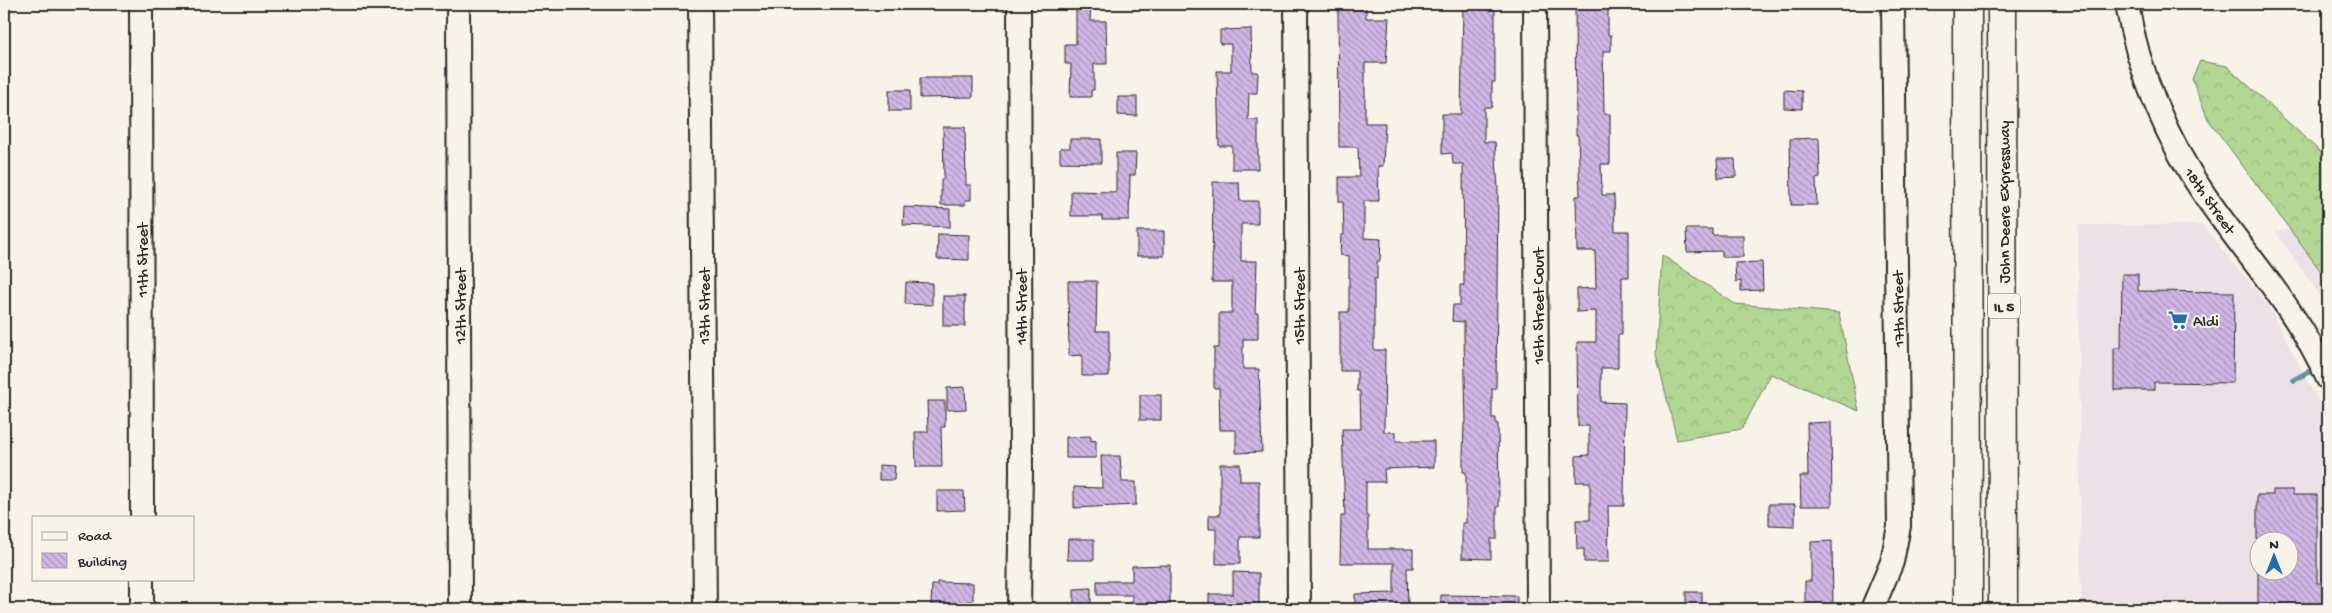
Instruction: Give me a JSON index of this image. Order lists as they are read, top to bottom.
{
  "streets": {
    "highway": ["John Deere Expressway", "IL 5"],
    "street": [
      "18th Street",
      "11th Street",
      "12th Street",
      "13th Street",
      "15th Street",
      "16th Street Court",
      "14th Street",
      "17th Street"
    ]
  },
  "places": {
    "supermarket": ["Aldi"]
  },
  "legend": ["Road", "Building"],
  "north": "top"
}
